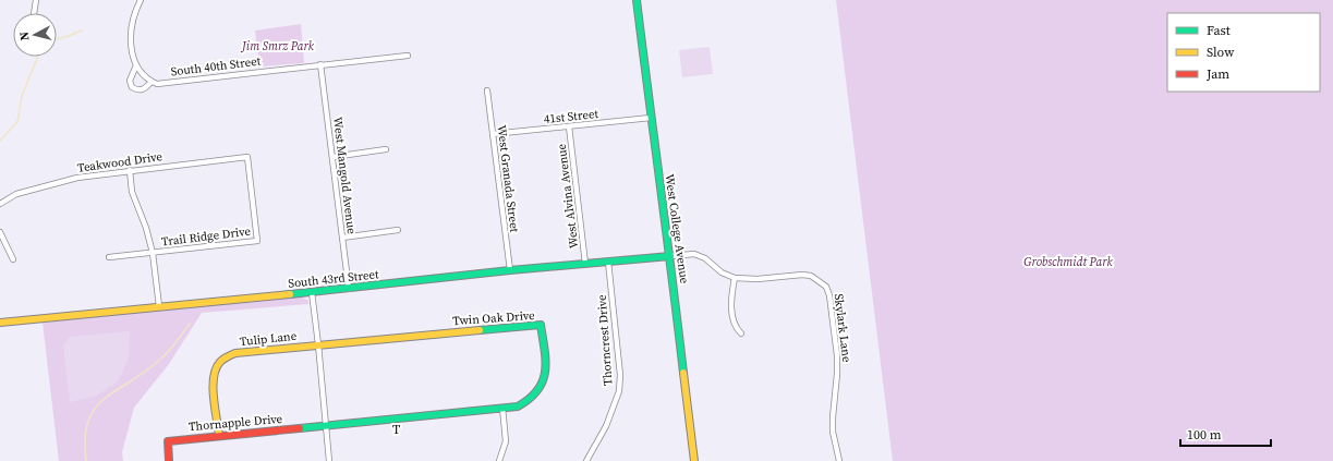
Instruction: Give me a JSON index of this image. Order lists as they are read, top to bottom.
{
  "streets": {
    "street": [
      "South 40th Street",
      "41st Street",
      "Teakwood Drive",
      "West Mangold Avenue",
      "West Granada Street",
      "West Alvina Avenue",
      "West College Avenue",
      "Trail Ridge Drive",
      "South 43rd Street",
      "Twin Oak Drive",
      "Skylark Lane",
      "Tulip Lane",
      "Thorncrest Drive",
      "Thornapple Drive"
    ]
  },
  "crossings": [
    ["South 40th Street", "West Mangold Avenue"],
    ["41st Street", "West Granada Street"],
    ["41st Street", "West Alvina Avenue"],
    ["41st Street", "West College Avenue"],
    ["Teakwood Drive", "Trail Ridge Drive"],
    ["West Mangold Avenue", "South 43rd Street"],
    ["West Granada Street", "South 43rd Street"],
    ["West Alvina Avenue", "South 43rd Street"],
    ["West College Avenue", "South 43rd Street"],
    ["West College Avenue", "Skylark Lane"],
    ["South 43rd Street", "Skylark Lane"],
    ["South 43rd Street", "Thorncrest Drive"],
    ["Twin Oak Drive", "Tulip Lane"],
    ["Twin Oak Drive", "Thornapple Drive"],
    ["Tulip Lane", "Thornapple Drive"]
  ],
  "districts": ["T"],
  "parks": ["Jim Smrz Park", "Grobschmidt Park"],
  "legend": ["Fast", "Slow", "Jam"],
  "scale_bar": "100 m",
  "north": "left"
}
